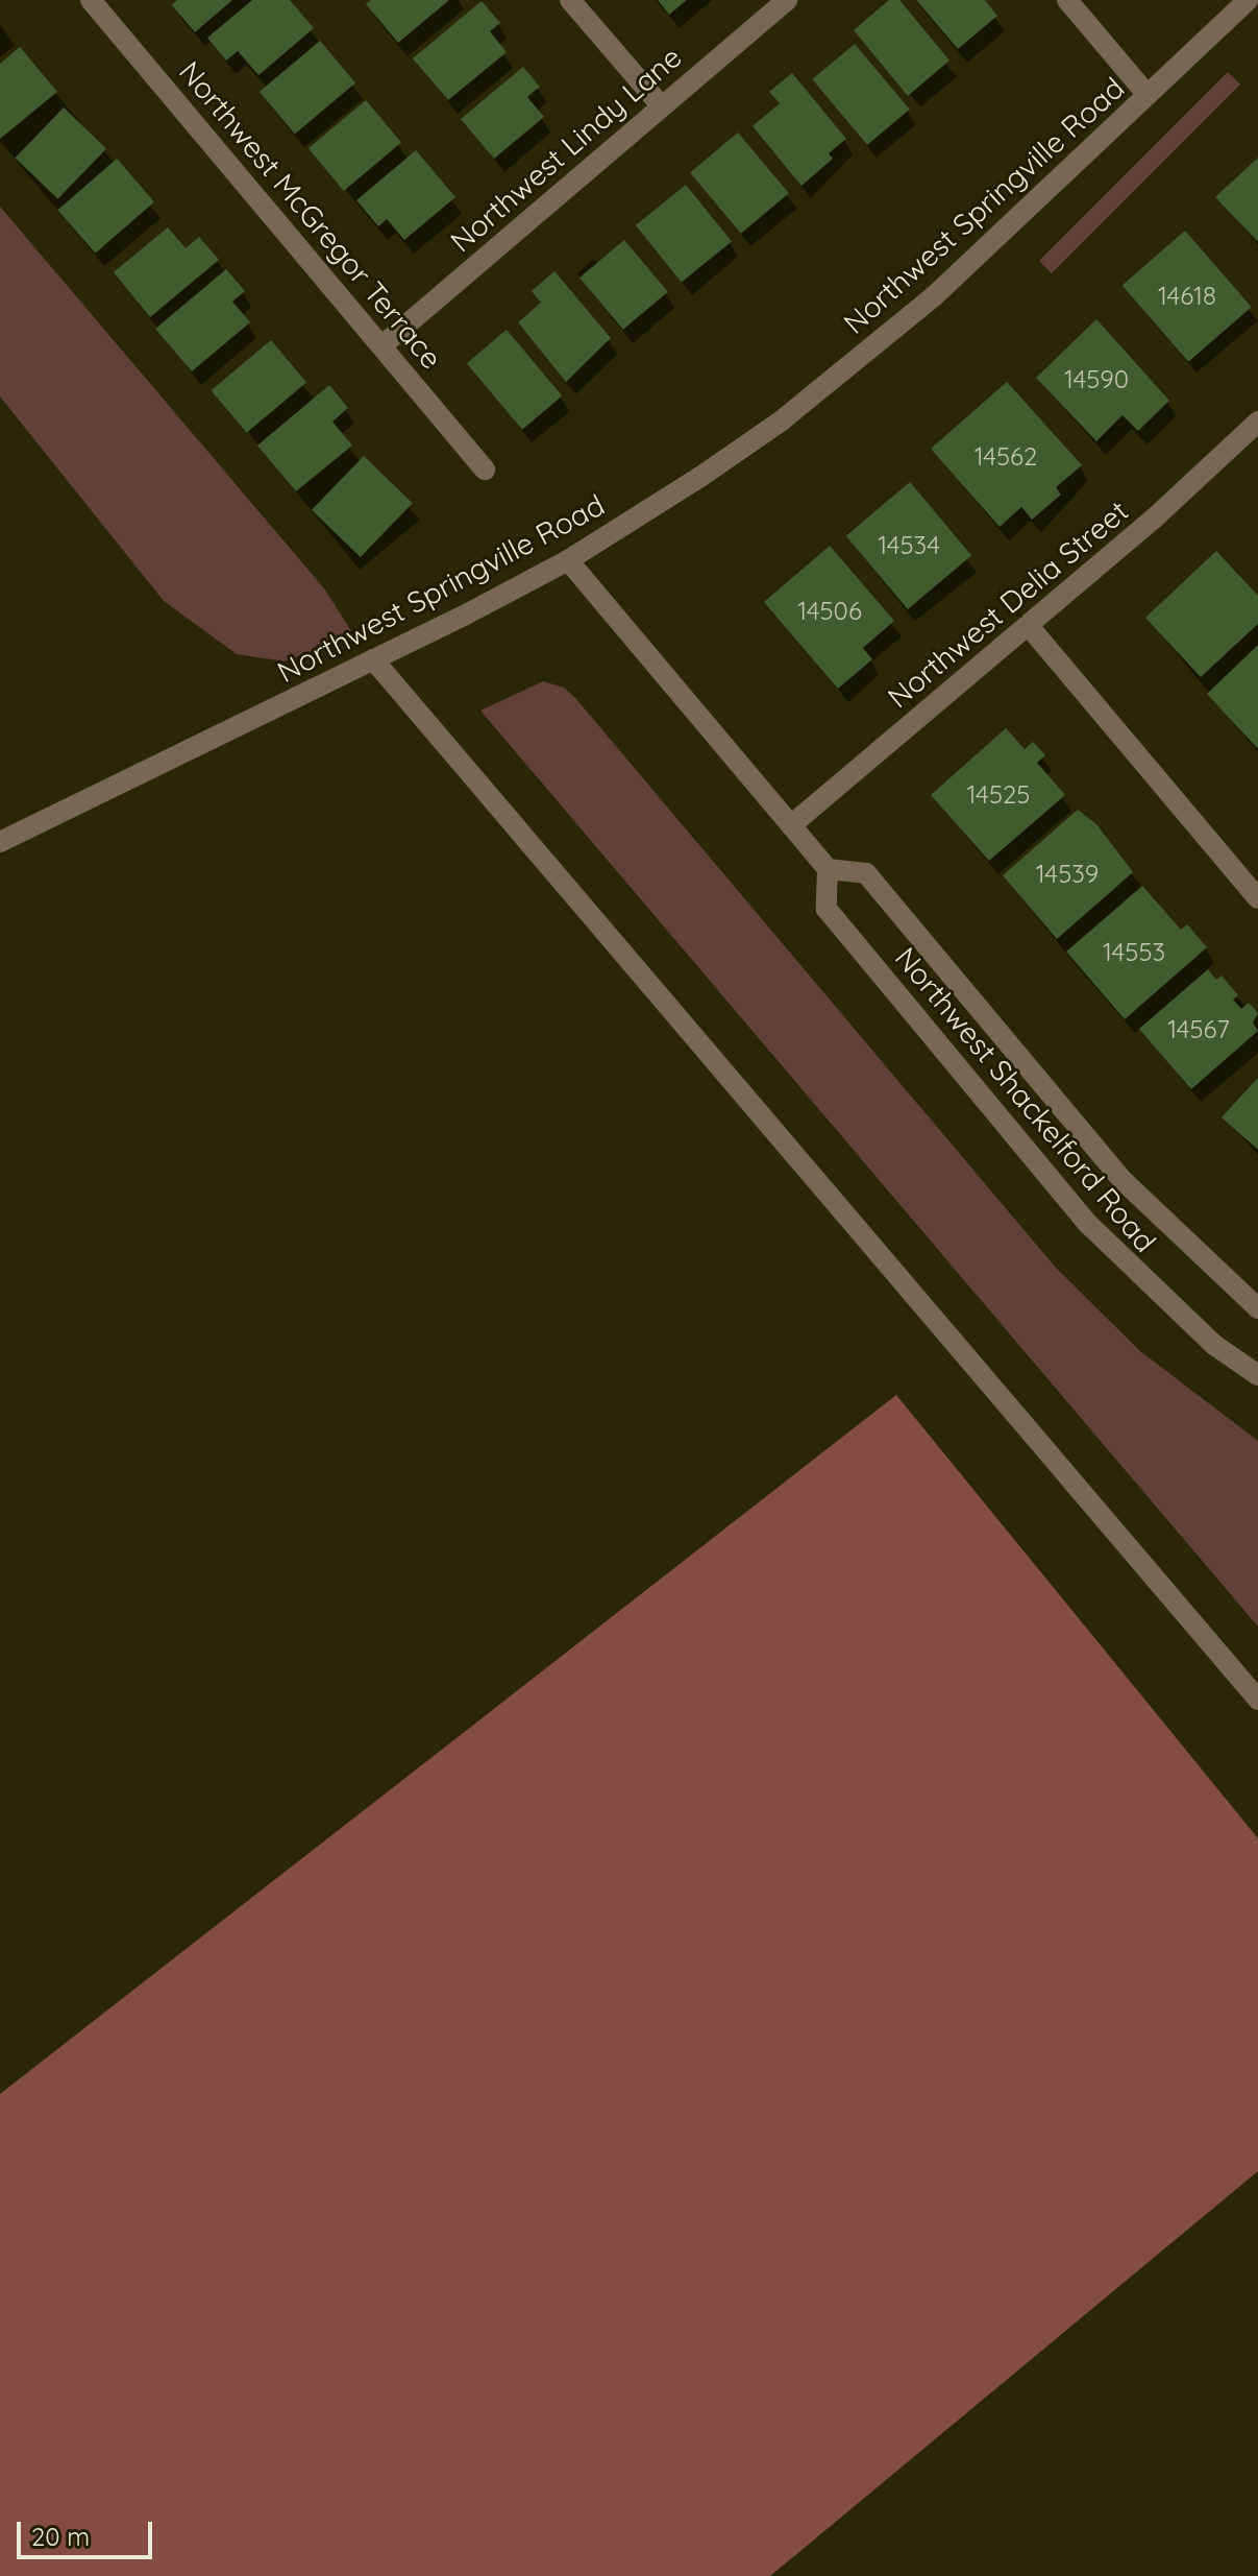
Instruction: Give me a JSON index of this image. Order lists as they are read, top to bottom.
{
  "streets": {
    "street": [
      "Northwest Lindy Lane",
      "Northwest Springville Road",
      "Northwest McGregor Terrace",
      "Northwest Delia Street",
      "Northwest Shackelford Road"
    ]
  },
  "crossings": [
    ["Northwest Lindy Lane", "Northwest McGregor Terrace"]
  ],
  "house_numbers": [
    "14618",
    "14590",
    "14562",
    "14534",
    "14506",
    "14525",
    "14539",
    "14553",
    "14567"
  ],
  "scale_bar": "20 m"
}
